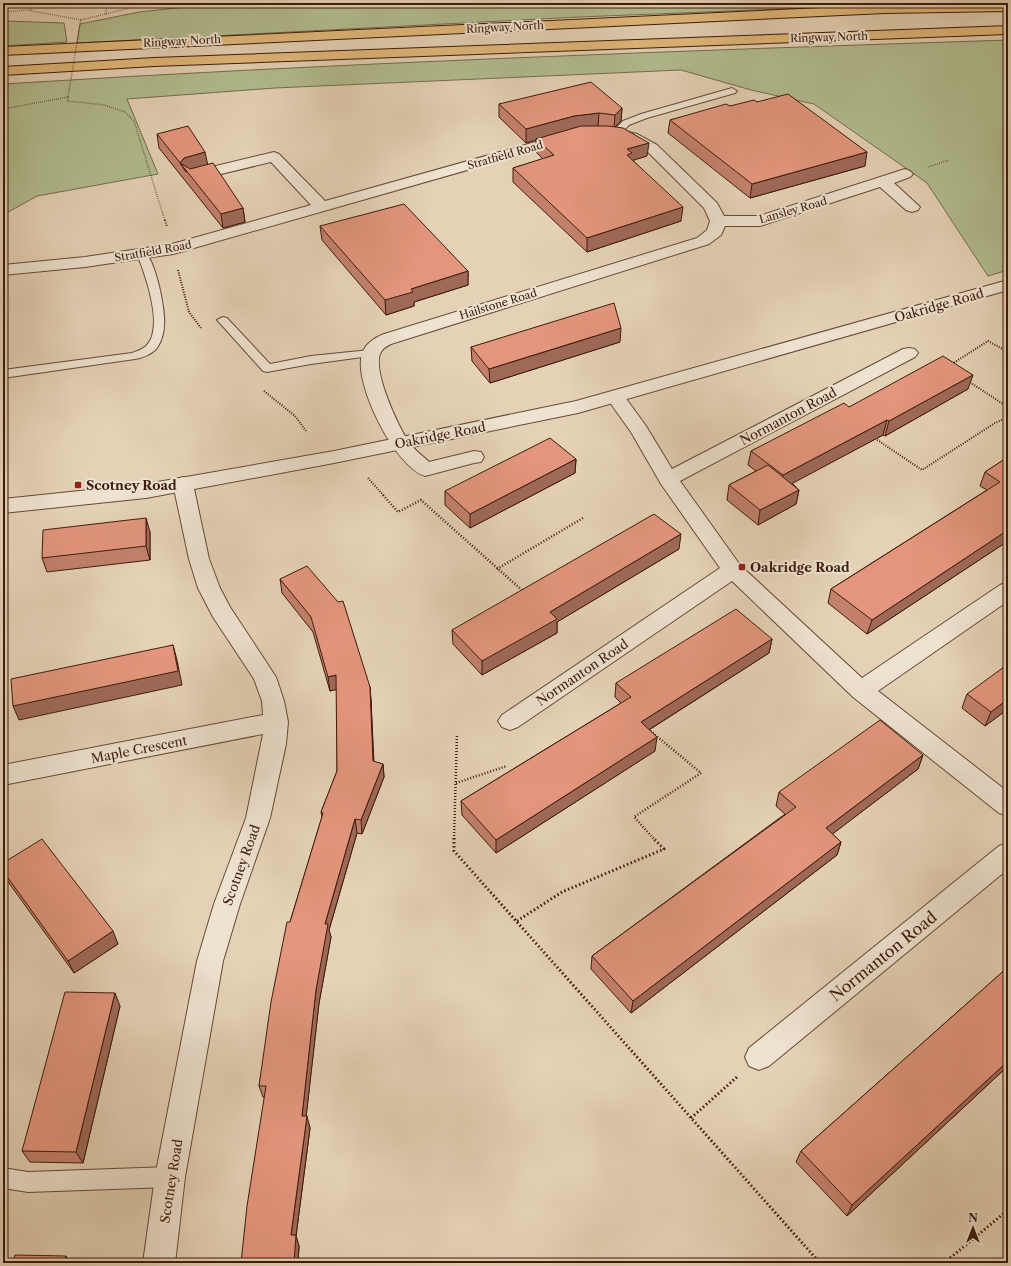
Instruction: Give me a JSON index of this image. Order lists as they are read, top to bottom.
{
  "streets": {
    "highway": ["Ringway North"],
    "street": [
      "Stratfield Road",
      "Lansley Road",
      "Hailstone Road",
      "Oakridge Road",
      "Normanton Road",
      "Maple Crescent",
      "Scotney Road"
    ]
  },
  "crossings": [
    ["Lansley Road", "Hailstone Road"],
    ["Oakridge Road", "Scotney Road"],
    ["Maple Crescent", "Scotney Road"]
  ],
  "places": {
    "transit": ["Scotney Road", "Oakridge Road"]
  },
  "north": "top"
}
